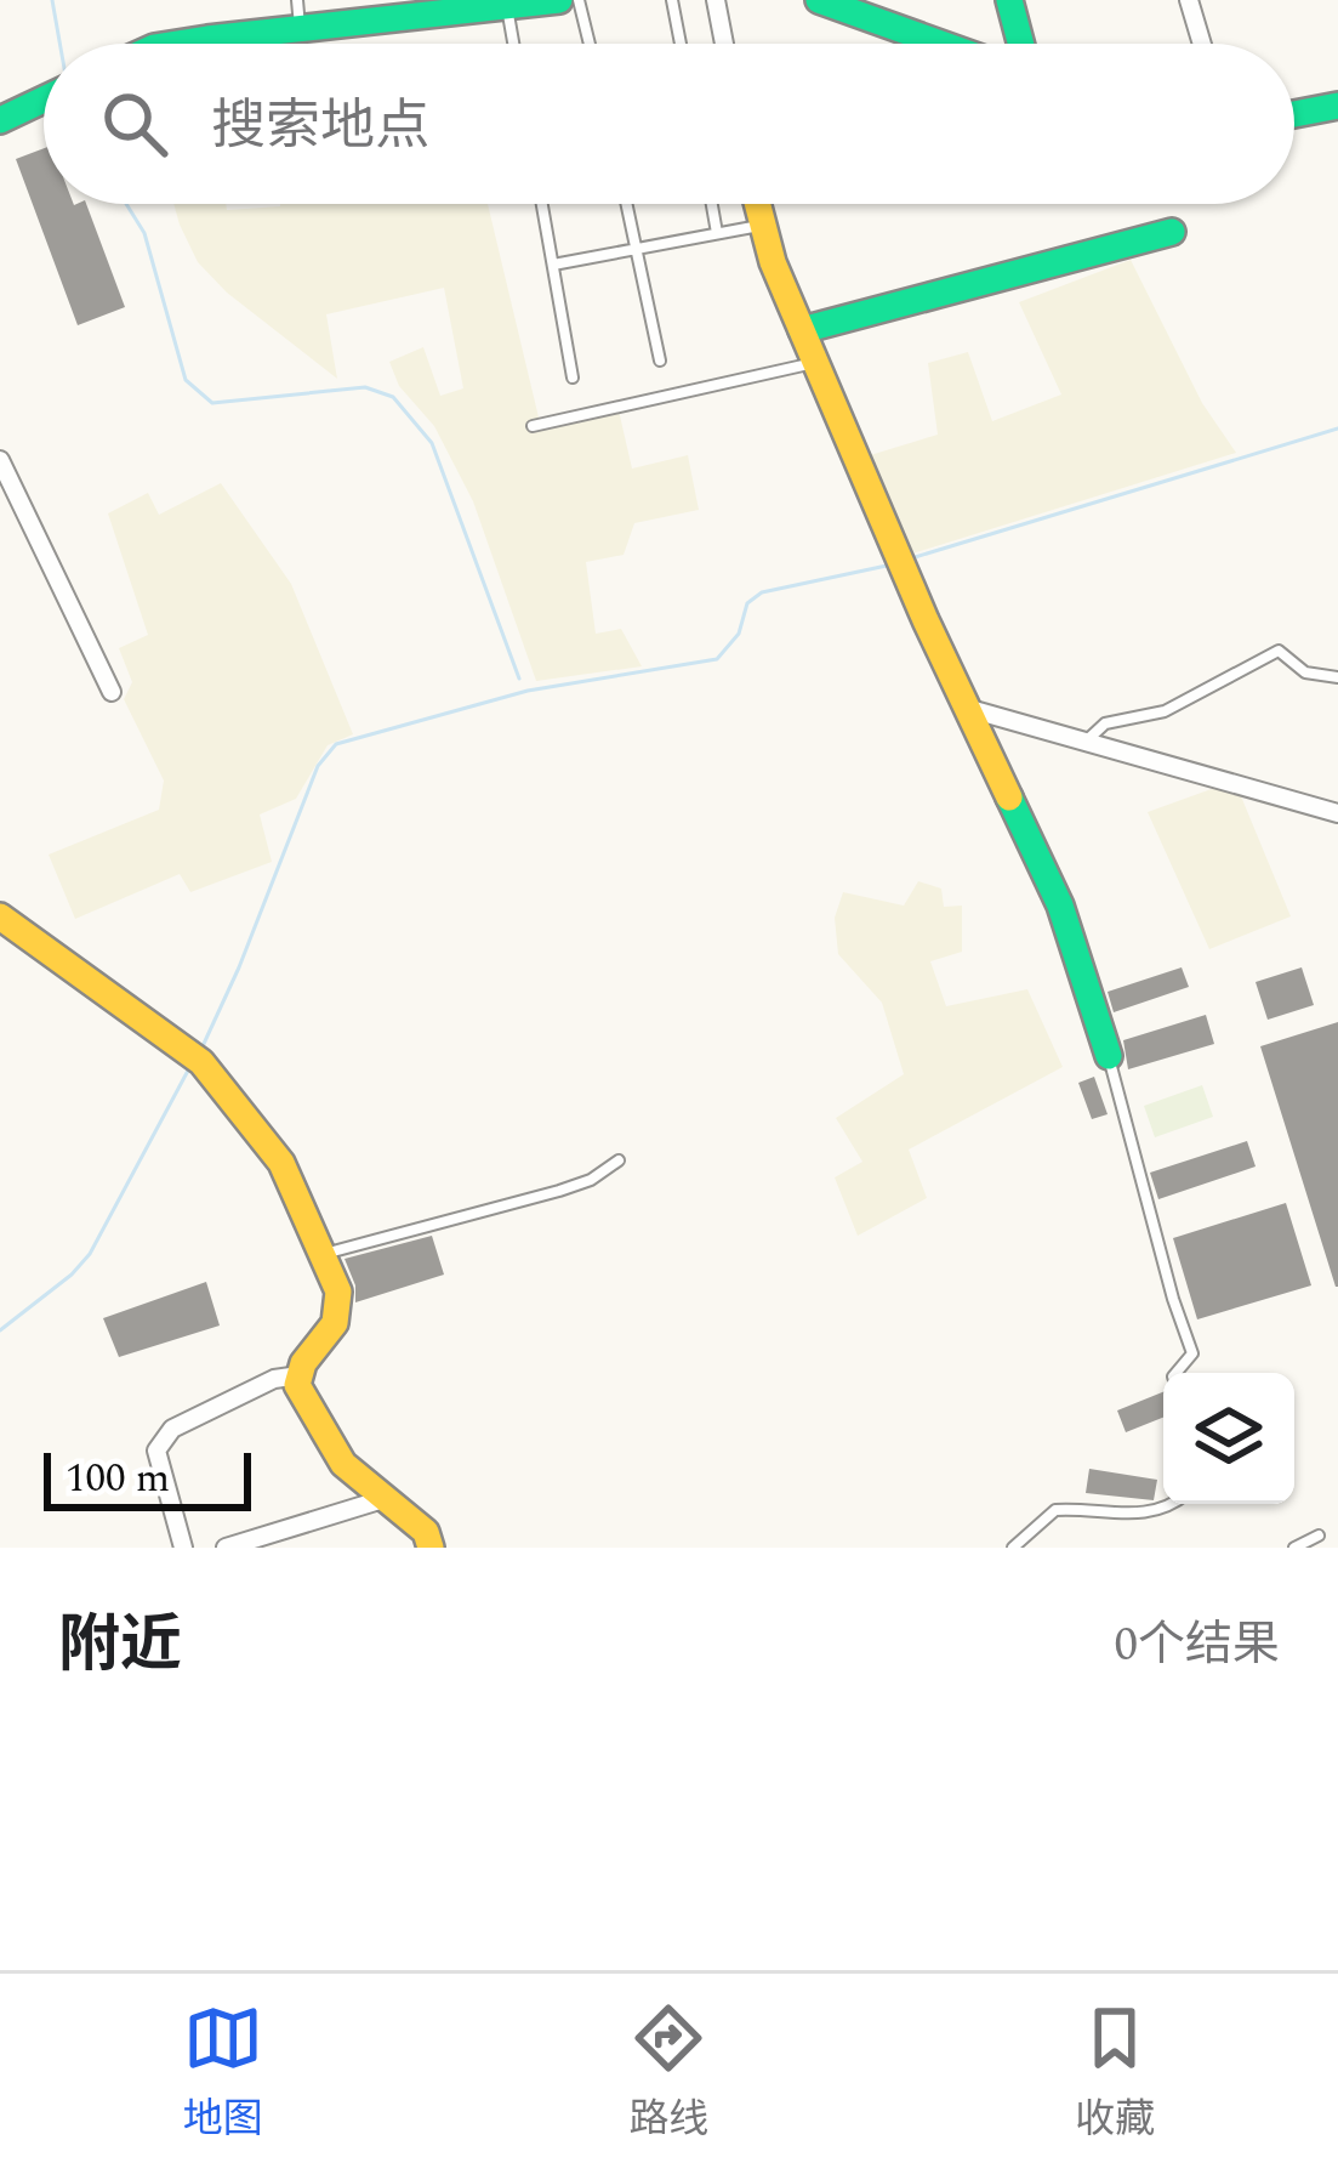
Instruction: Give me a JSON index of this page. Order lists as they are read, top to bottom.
{
  "scale_bar": "100 m",
  "page": {
    "search": "搜索地点",
    "scale": "100 m",
    "heading": ["附近", "0个结果"],
    "nav": ["地图", "路线", "收藏"]
  }
}
